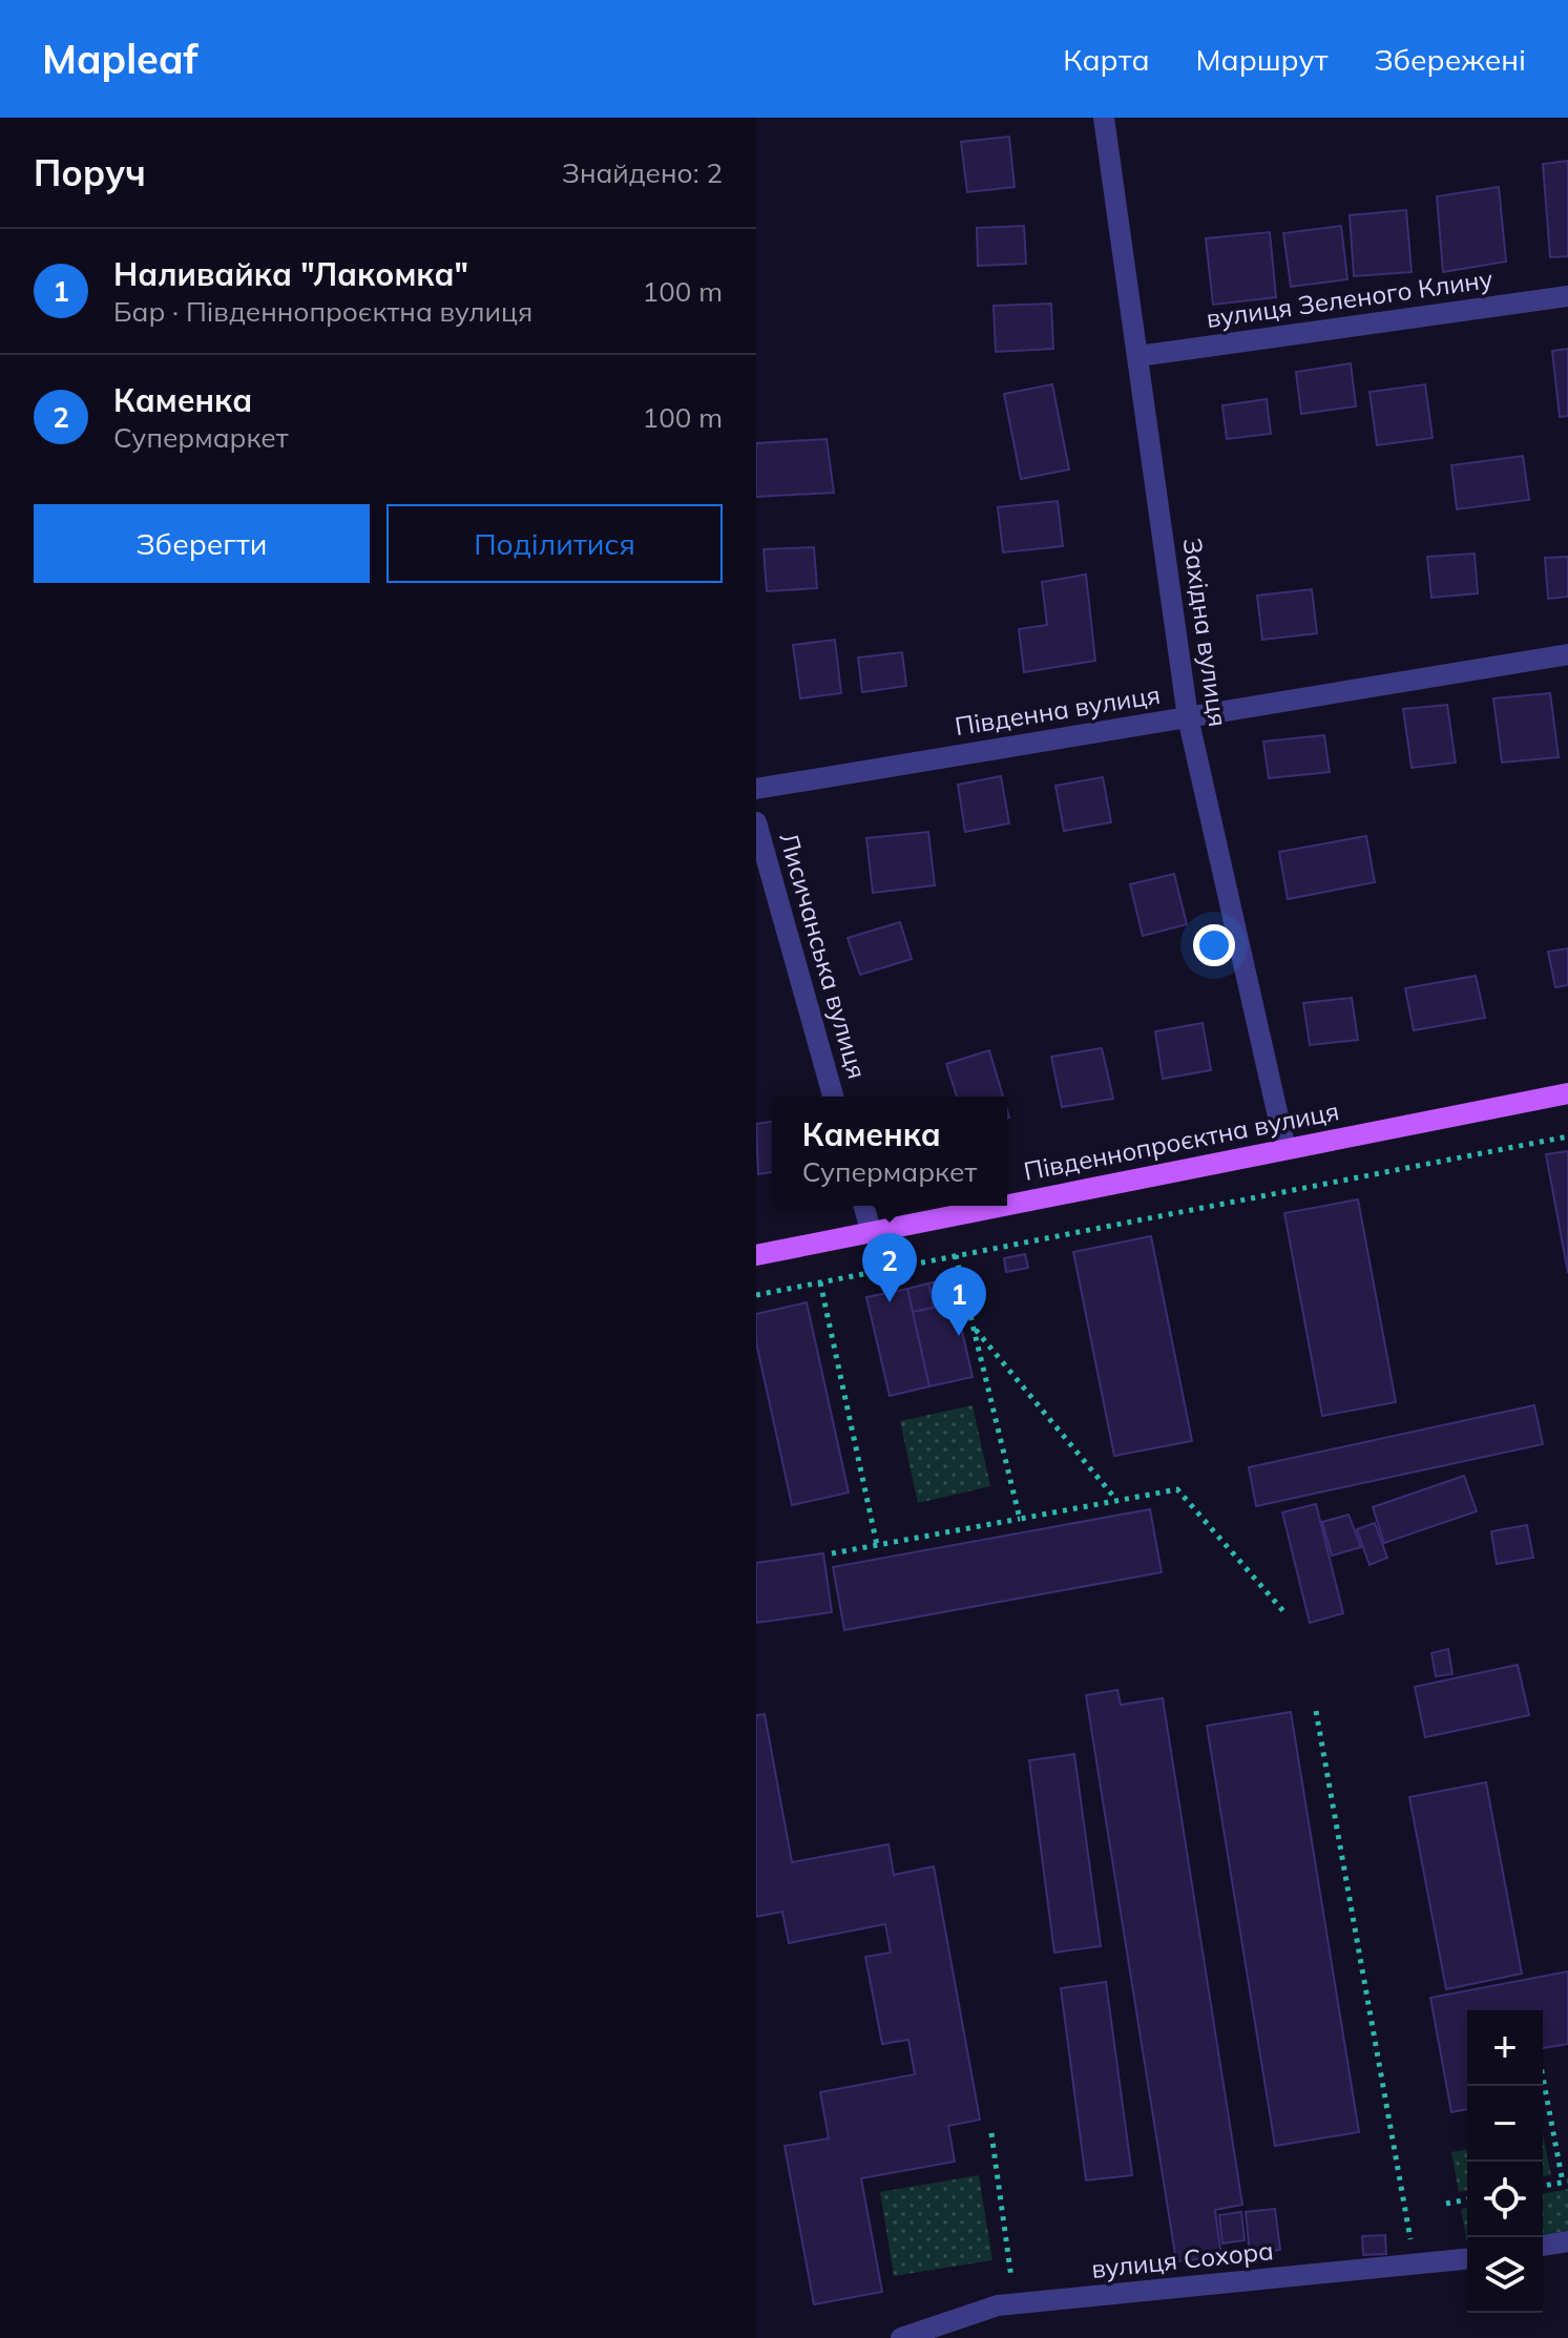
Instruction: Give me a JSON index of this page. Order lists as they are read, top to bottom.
{
  "streets": {
    "main road": ["Південнопроєктна вулиця"],
    "street": [
      "вулиця Зеленого Клину",
      "Західна вулиця",
      "Південна вулиця",
      "Лисичанська вулиця",
      "вулиця Сохора"
    ]
  },
  "crossings": [
    ["вулиця Зеленого Клину", "Західна вулиця"],
    ["Західна вулиця", "Південна вулиця"],
    ["Західна вулиця", "Південнопроєктна вулиця"]
  ],
  "page": {
    "header": "Mapleaf",
    "nav": ["Карта", "Маршрут", "Збережені"],
    "heading": ["Поруч", "Знайдено: 2"],
    "list": [
      {
        "mark": "1",
        "name": "Наливайка \"Лакомка\"",
        "note": "Бар · Південнопроєктна вулиця",
        "value": "100 m"
      },
      {
        "mark": "2",
        "name": "Каменка",
        "note": "Супермаркет",
        "value": "100 m"
      }
    ],
    "buttons": ["Зберегти", "Поділитися"],
    "popup": ["Каменка", "Супермаркет"],
    "pins": ["2", "1"],
    "map_buttons": ["+", "−"]
  }
}
